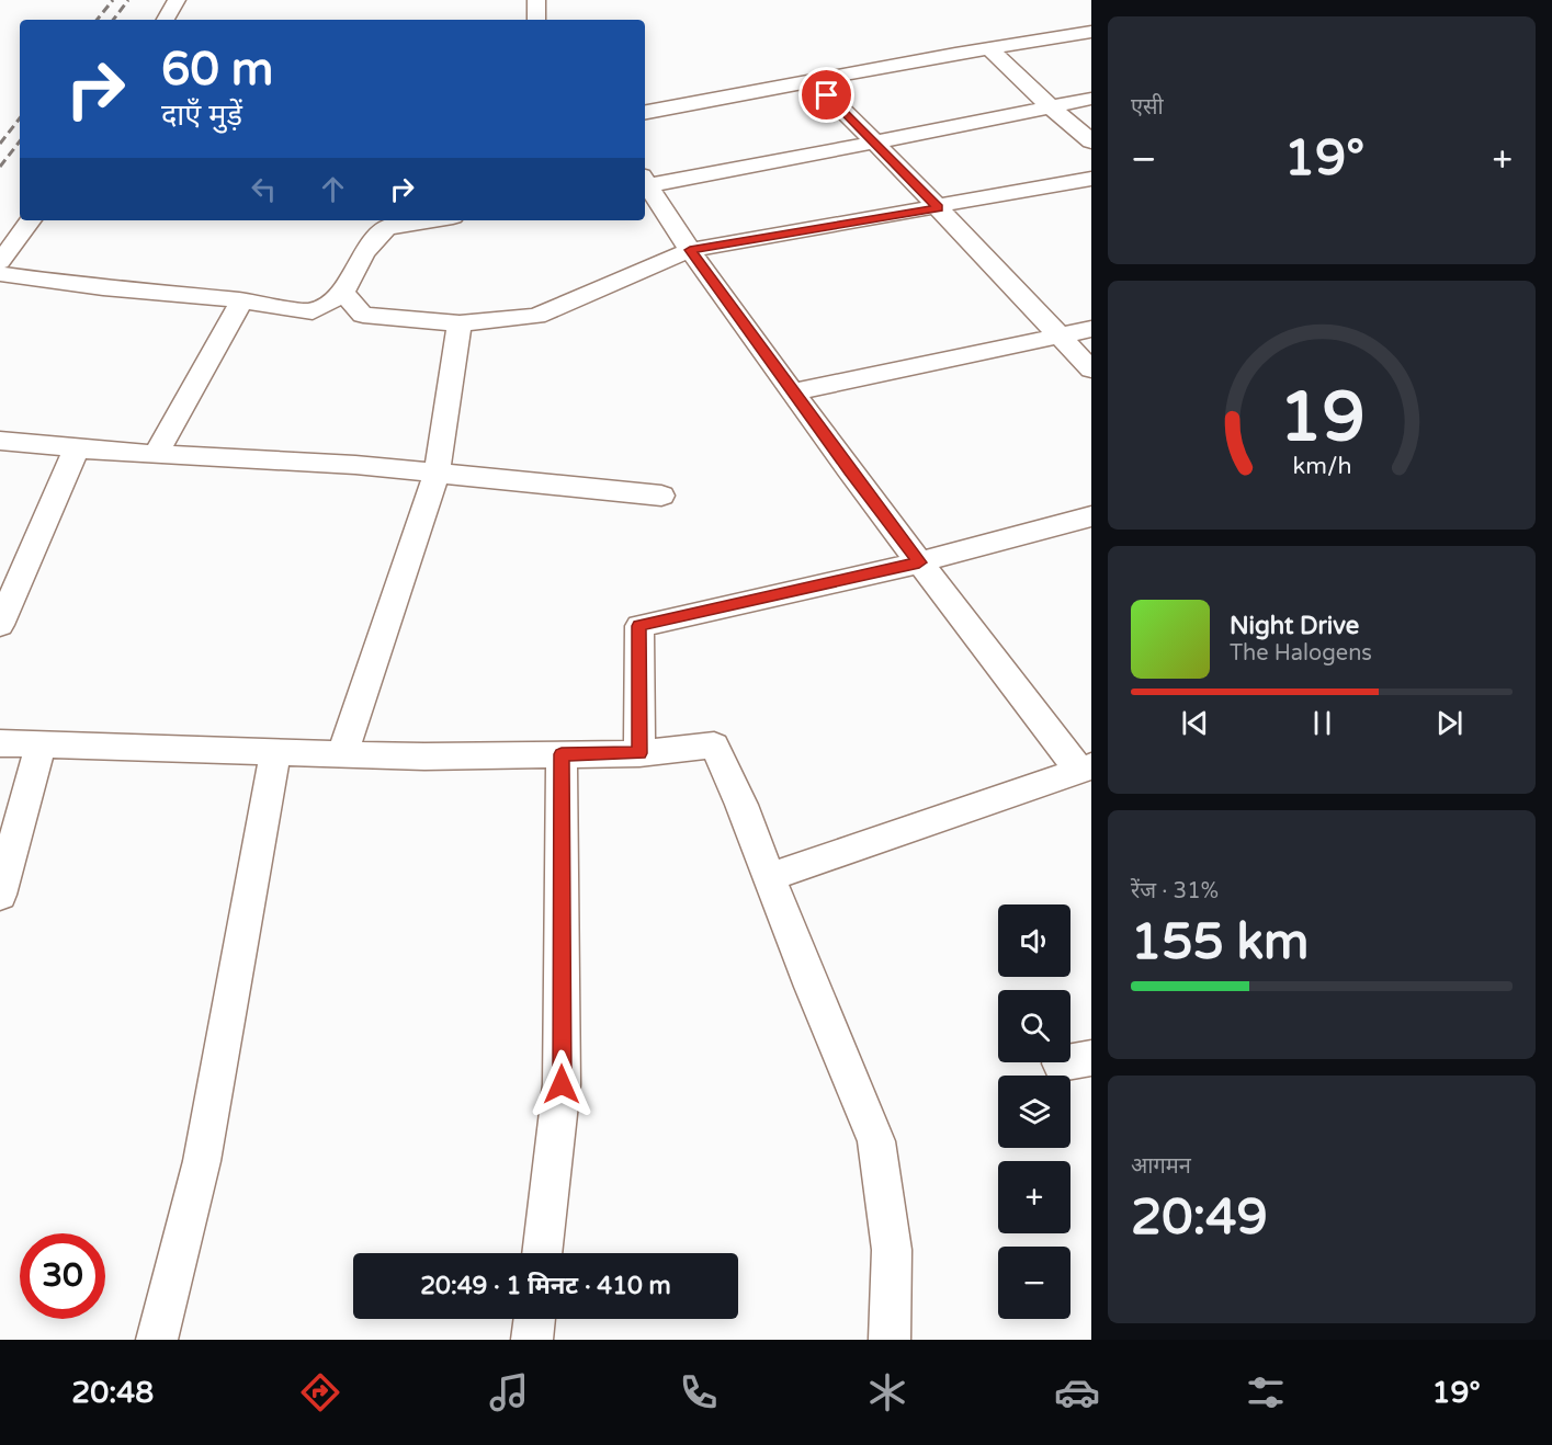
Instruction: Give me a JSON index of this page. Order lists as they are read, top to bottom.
{
  "page": {
    "tile": [
      "एसी",
      ["रेंज · 31%", "155 km"],
      ["आगमन", "20:49"]
    ],
    "turn": ["60 m", "दाएँ मुड़ें"],
    "heat": ["−", "19°", "+"],
    "song": ["Night Drive", "The Halogens"],
    "map_buttons": ["+", "−"],
    "limit": "30",
    "trip": "20:49 · 1 मिनट · 410 m",
    "tabs": ["20:48", "19°"],
    "gauge": ["19", "km/h"]
  }
}
